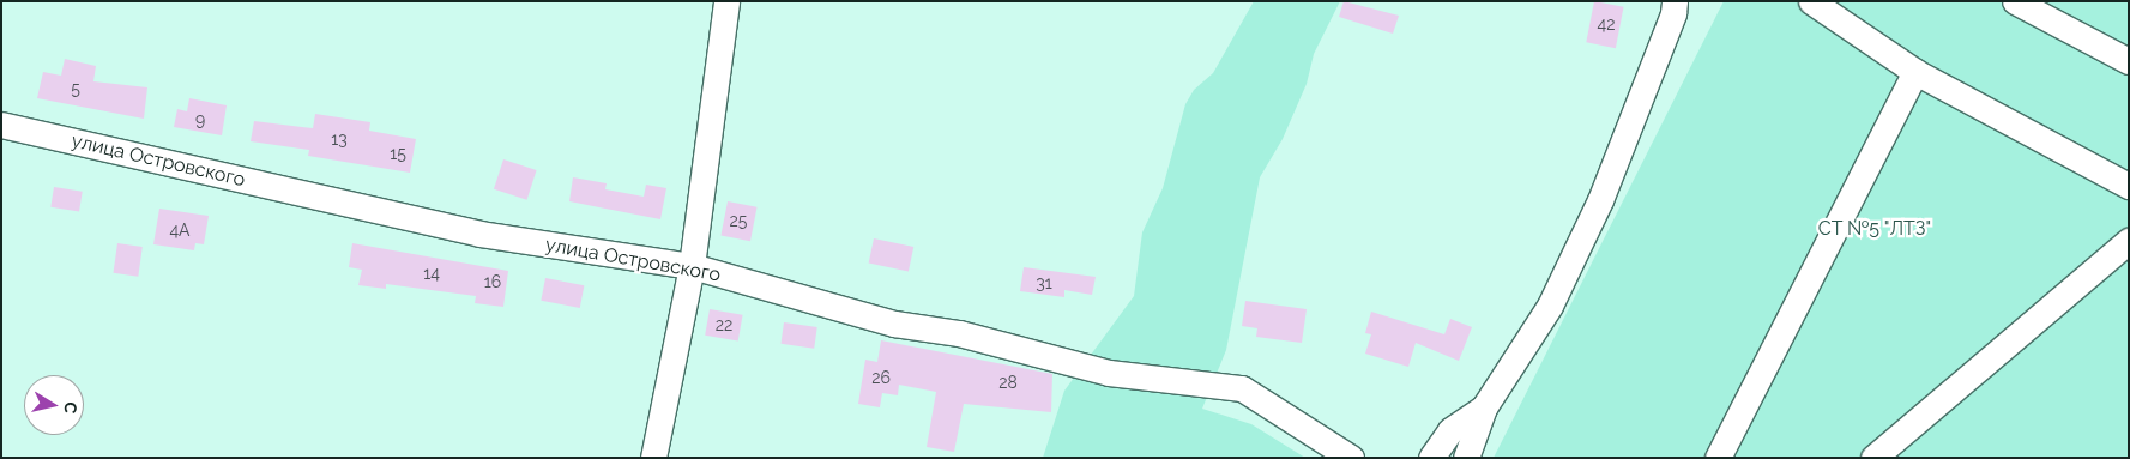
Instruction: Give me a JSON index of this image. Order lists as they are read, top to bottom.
{
  "streets": {
    "street": ["улица Островского"]
  },
  "parks": ["СТ №5 \"ЛТЗ\""],
  "house_numbers": [
    "42",
    "5",
    "9",
    "13",
    "15",
    "25",
    "4А",
    "14",
    "16",
    "31",
    "22",
    "26",
    "28"
  ],
  "north": "right"
}
